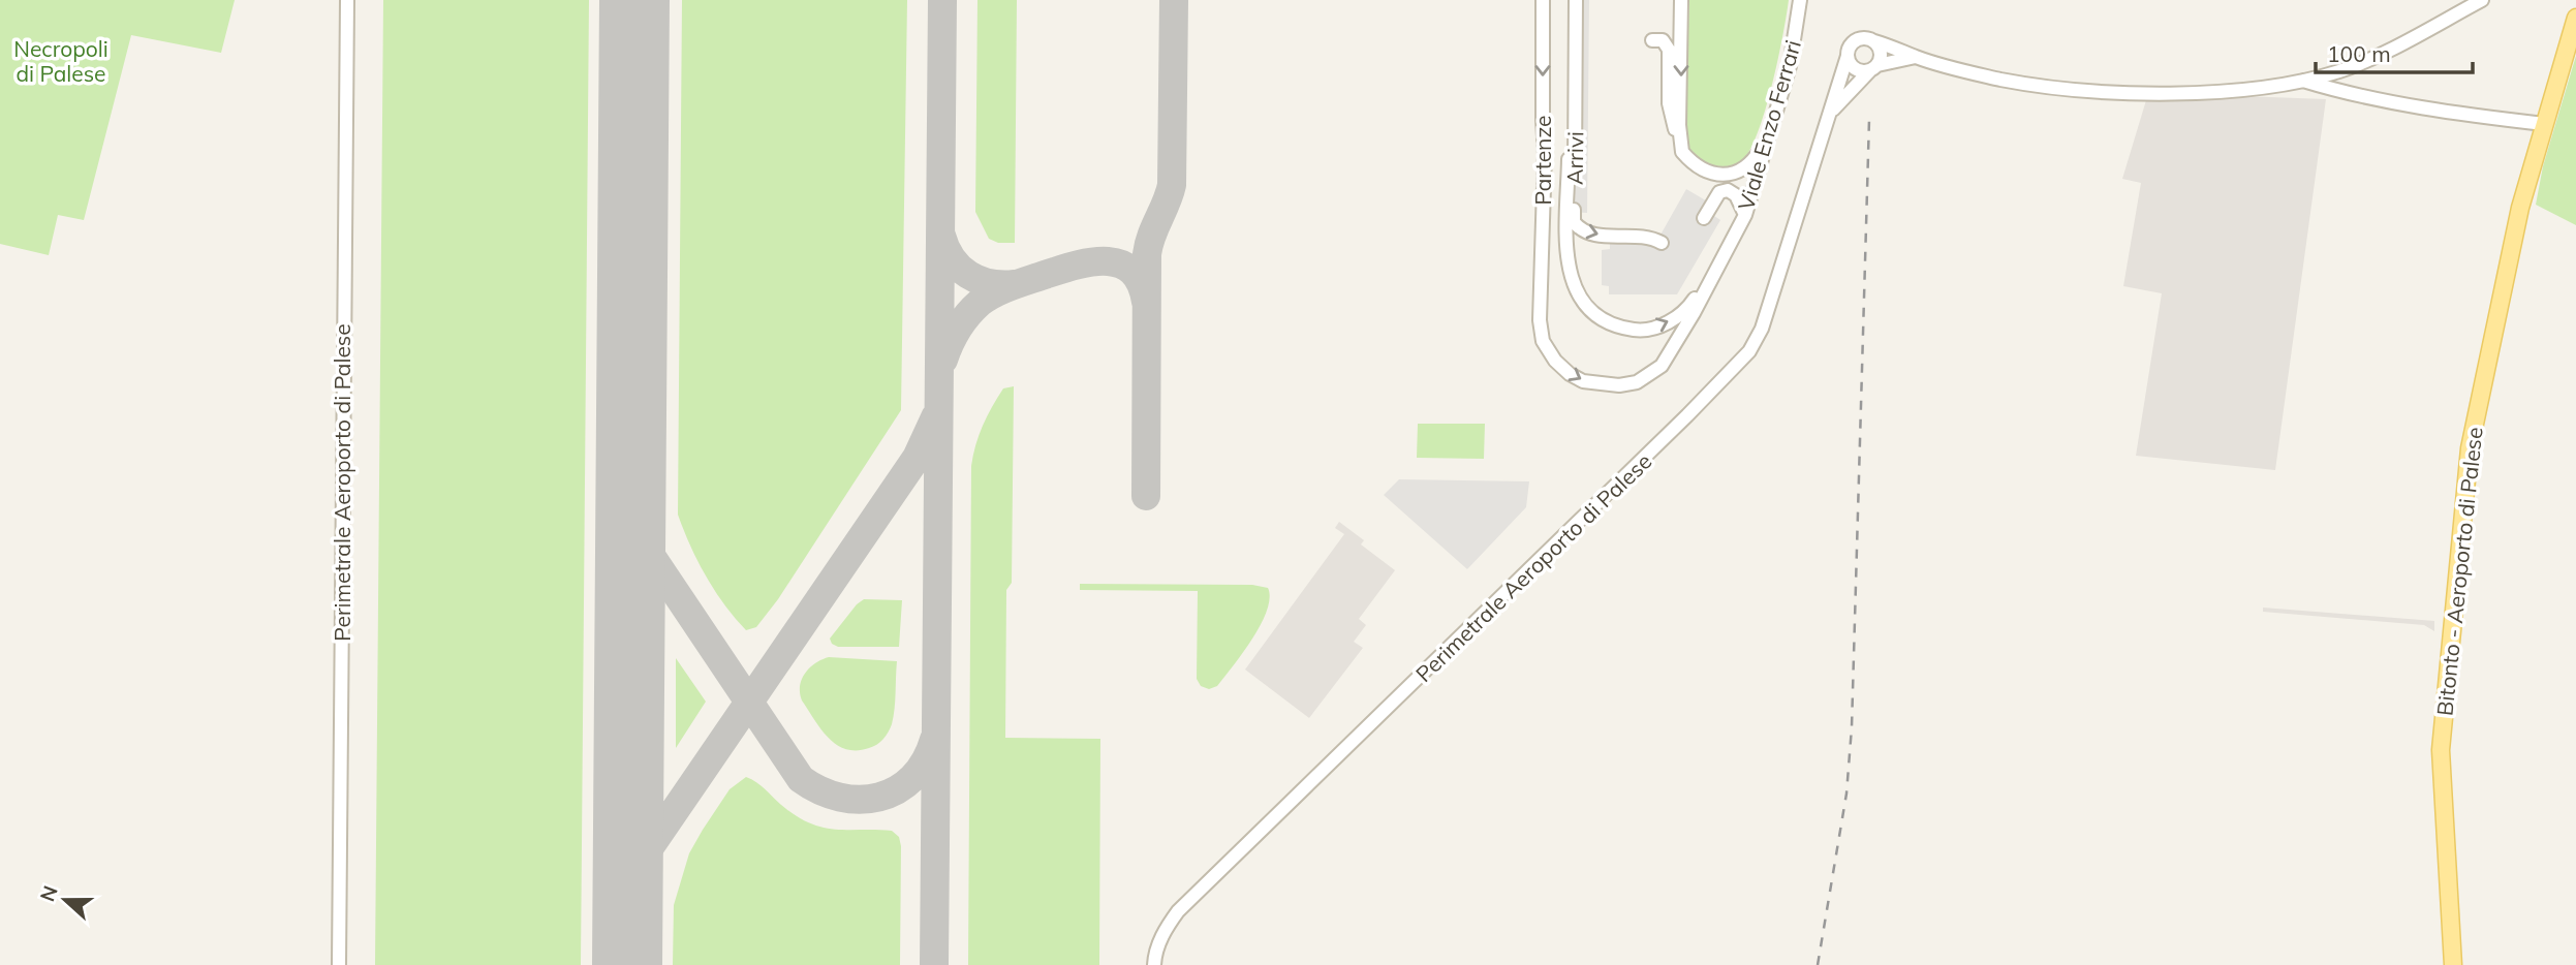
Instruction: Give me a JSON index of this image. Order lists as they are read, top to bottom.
{
  "streets": {
    "main road": ["Bitonto - Aeroporto di Palese"],
    "street": [
      "Viale Enzo Ferrari",
      "Arrivi",
      "Partenze",
      "Perimetrale Aeroporto di Palese"
    ]
  },
  "crossings": [
    ["Viale Enzo Ferrari", "Arrivi"],
    ["Viale Enzo Ferrari", "Partenze"],
    ["Arrivi", "Partenze"]
  ],
  "parks": ["Necropoli di Palese"],
  "scale_bar": "100 m",
  "north": "left"
}
